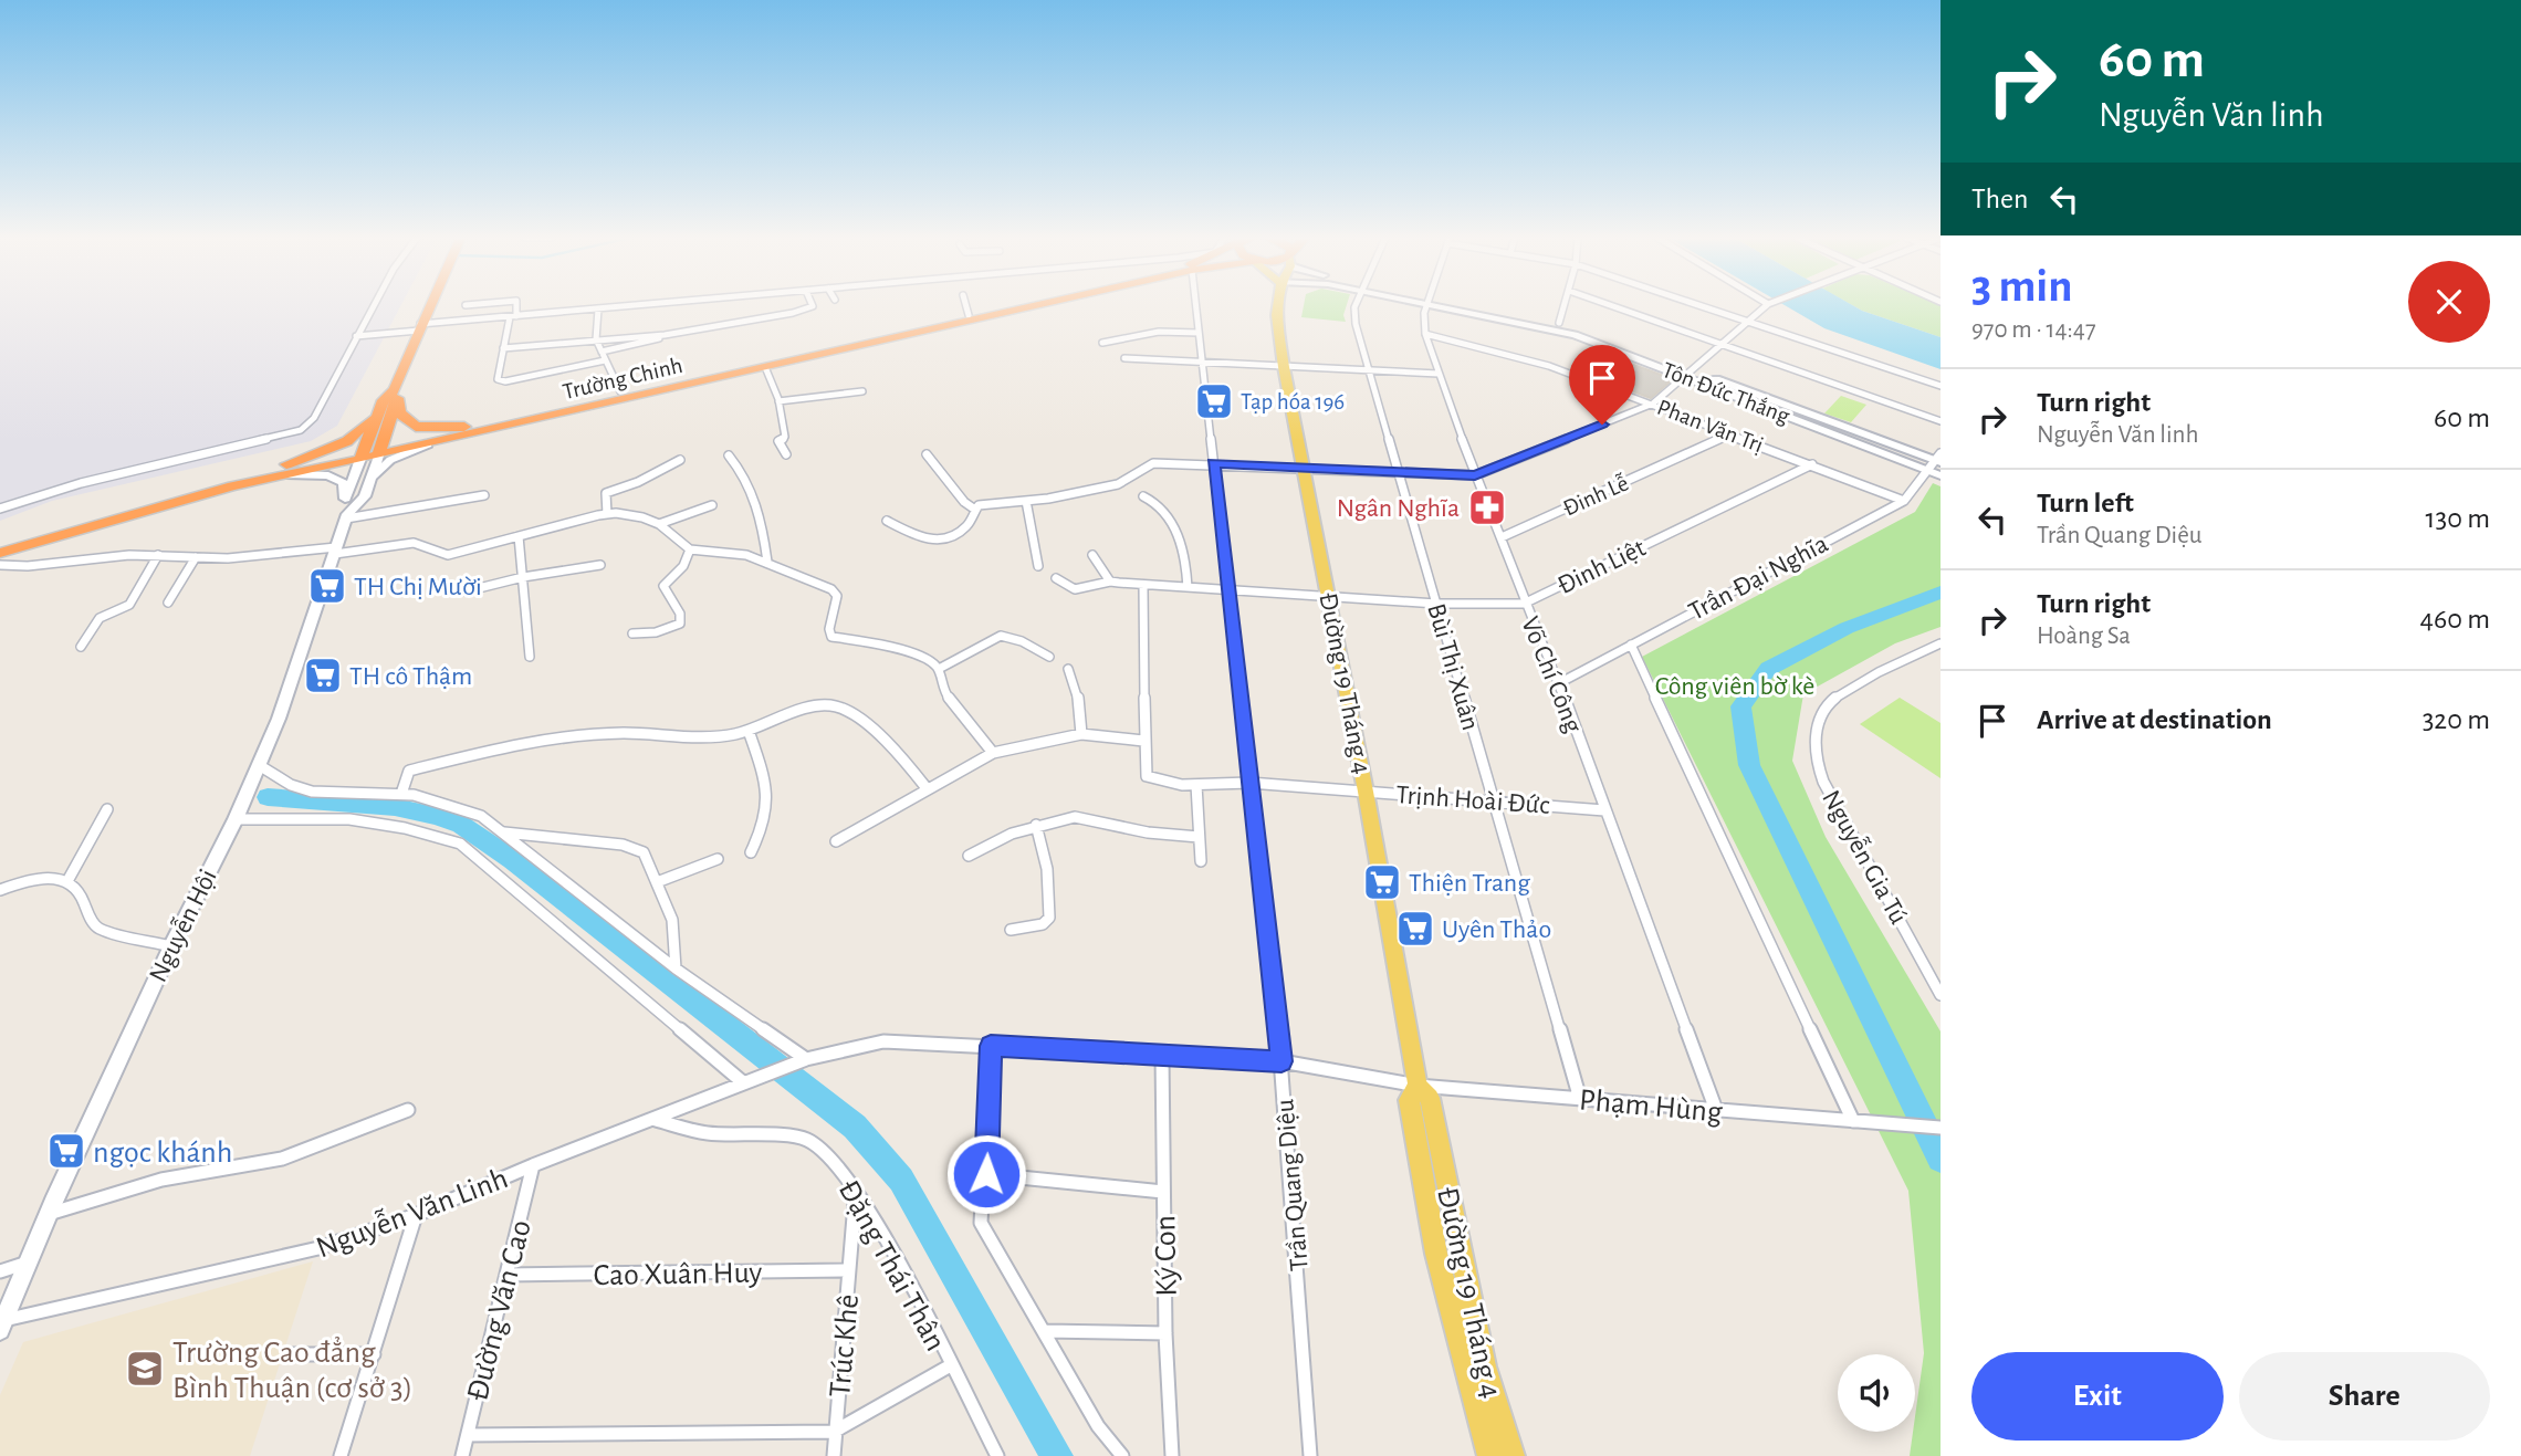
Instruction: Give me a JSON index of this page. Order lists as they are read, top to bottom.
{
  "streets": {
    "highway": ["Trường Chinh", "Nguyễn Hội"],
    "main road": ["Tôn Đức Thắng", "Đường 19 Tháng 4"],
    "street": [
      "Phan Văn Trị",
      "Đinh Lễ",
      "Đinh Liệt",
      "Trần Đại Nghĩa",
      "Bùi Thị Xuân",
      "Võ Chí Công",
      "Trịnh Hoài Đức",
      "Nguyễn Gia Tú",
      "Phạm Hùng",
      "Trần Quang Diệu",
      "Nguyễn Văn Linh",
      "Ký Con",
      "Đặng Thái Thân",
      "Cao Xuân Huy",
      "Đường Văn Cao",
      "Trúc Khê"
    ]
  },
  "crossings": [
    ["Trường Chinh", "Nguyễn Hội"],
    ["Tôn Đức Thắng", "Trần Đại Nghĩa"],
    ["Phan Văn Trị", "Đinh Lễ"],
    ["Phan Văn Trị", "Đinh Liệt"],
    ["Phan Văn Trị", "Trần Đại Nghĩa"],
    ["Phan Văn Trị", "Võ Chí Công"],
    ["Đinh Lễ", "Võ Chí Công"],
    ["Đinh Liệt", "Bùi Thị Xuân"],
    ["Đinh Liệt", "Võ Chí Công"],
    ["Đinh Liệt", "Đường 19 Tháng 4"],
    ["Đinh Liệt", "Trần Quang Diệu"],
    ["Trần Đại Nghĩa", "Võ Chí Công"],
    ["Bùi Thị Xuân", "Trịnh Hoài Đức"],
    ["Bùi Thị Xuân", "Phạm Hùng"],
    ["Võ Chí Công", "Trịnh Hoài Đức"],
    ["Võ Chí Công", "Phạm Hùng"],
    ["Đường 19 Tháng 4", "Trịnh Hoài Đức"],
    ["Đường 19 Tháng 4", "Phạm Hùng"],
    ["Trịnh Hoài Đức", "Trần Quang Diệu"],
    ["Nguyễn Hội", "Nguyễn Văn Linh"],
    ["Nguyễn Văn Linh", "Đặng Thái Thân"],
    ["Nguyễn Văn Linh", "Đường Văn Cao"],
    ["Đặng Thái Thân", "Trúc Khê"],
    ["Cao Xuân Huy", "Đường Văn Cao"],
    ["Cao Xuân Huy", "Trúc Khê"]
  ],
  "parks": ["Công viên bờ kè"],
  "places": {
    "supermarket": [
      "Tạp hóa 196",
      "TH Chị Mười",
      "TH cô Thậm",
      "Thiện Trang",
      "Uyên Thảo",
      "ngọc khánh"
    ],
    "pharmacy": ["Ngân Nghĩa"],
    "school or university": ["Trường Cao đẳng Bình Thuận (cơ sở 3)"]
  },
  "page": {
    "turn": ["60 m", "Nguyễn Văn linh"],
    "then": "Then",
    "heading": ["3 min", "970 m · 14:47"],
    "list": [
      {
        "name": "Turn right",
        "note": "Nguyễn Văn linh",
        "value": "60 m"
      },
      {
        "name": "Turn left",
        "note": "Trần Quang Diệu",
        "value": "130 m"
      },
      {
        "name": "Turn right",
        "note": "Hoàng Sa",
        "value": "460 m"
      },
      {
        "name": "Arrive at destination",
        "value": "320 m"
      }
    ],
    "buttons": ["Exit", "Share"]
  }
}
